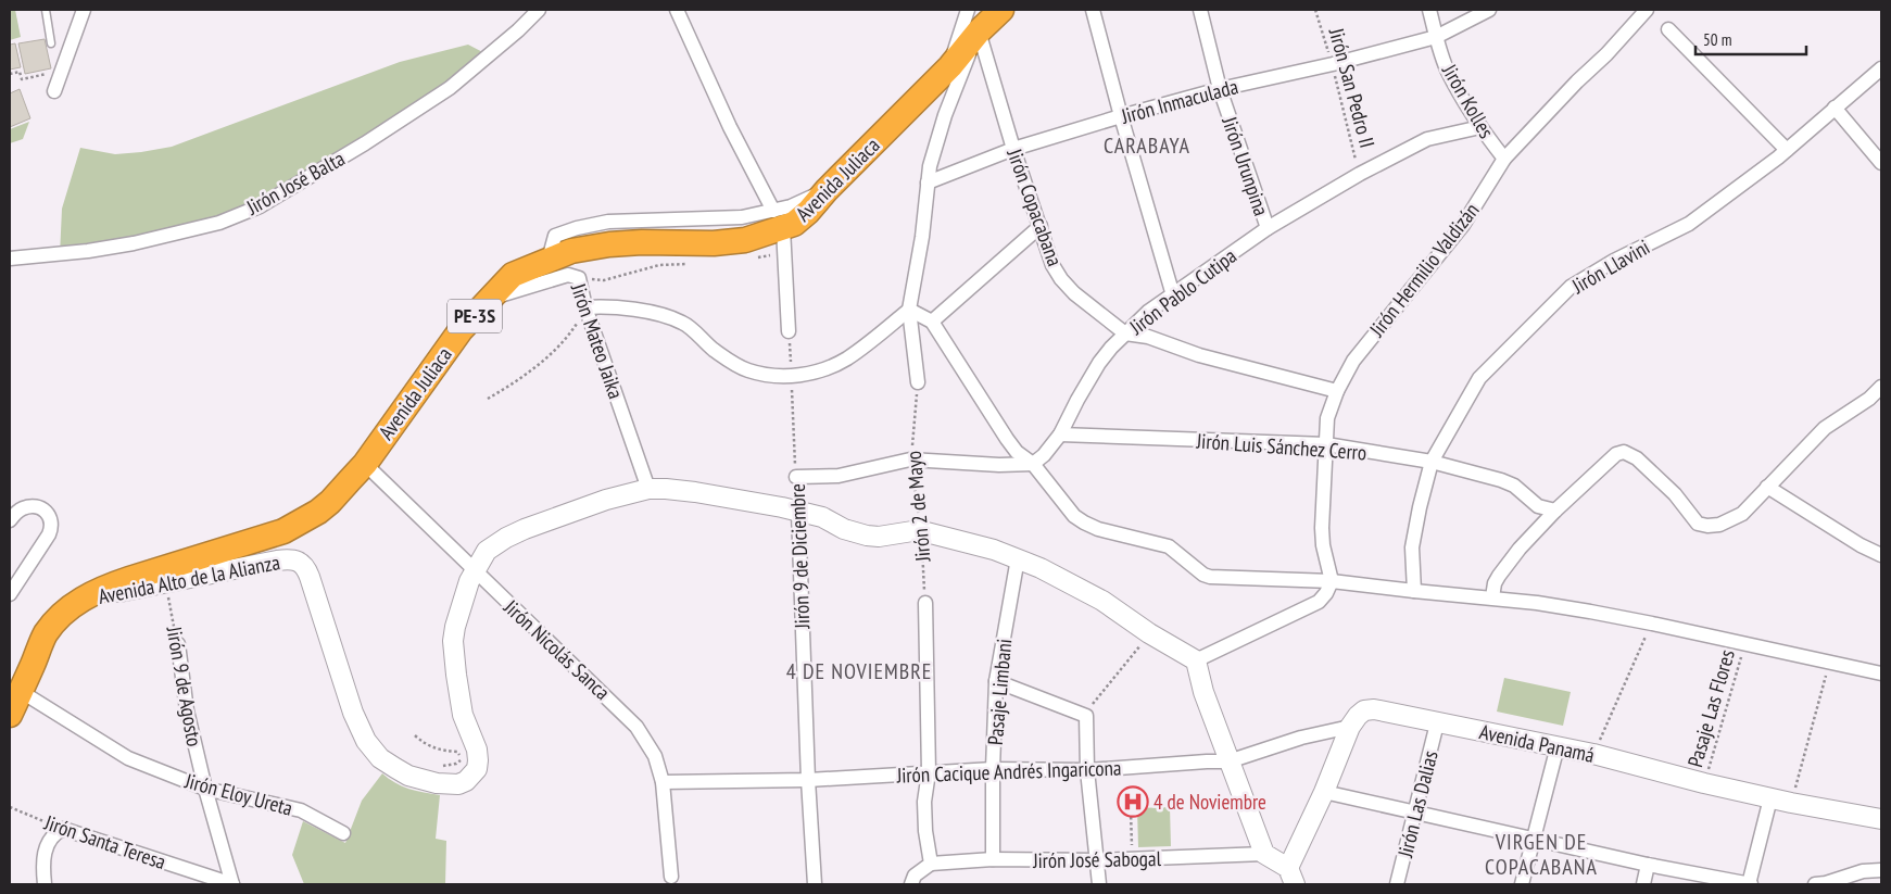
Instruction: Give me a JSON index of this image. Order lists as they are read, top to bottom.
{
  "streets": {
    "highway": ["Avenida Juliaca", "PE-3S"],
    "street": [
      "Jirón Inmaculada",
      "Jirón Kolles",
      "Jirón Urunpina",
      "Jirón José Balta",
      "Jirón Copacabana",
      "Jirón Llavini",
      "Jirón Hermilio Valdizán",
      "Jirón Pablo Cutipa",
      "Jirón Mateo Jaika",
      "Jirón Luis Sánchez Cerro",
      "Jirón 9 de Diciembre",
      "Avenida Alto de la Alianza",
      "Jirón Nicolás Sanca",
      "Jirón 9 de Agosto",
      "Pasaje Limbani",
      "Avenida Panamá",
      "Jirón Cacique Andrés Ingaricona",
      "Jirón Eloy Ureta",
      "Jirón Las Dalias",
      "Jirón Santa Teresa",
      "Jirón José Sabogal"
    ],
    "path": ["Jirón San Pedro II", "Jirón 2 de Mayo", "Pasaje Las Flores"]
  },
  "crossings": [
    ["Jirón San Pedro II", "Jirón Inmaculada"],
    ["Jirón San Pedro II", "Jirón Pablo Cutipa"],
    ["Jirón Inmaculada", "Jirón Kolles"],
    ["Jirón Inmaculada", "Jirón Urunpina"],
    ["Jirón Inmaculada", "Jirón Copacabana"],
    ["Jirón Kolles", "Jirón Hermilio Valdizán"],
    ["Jirón Kolles", "Jirón Pablo Cutipa"],
    ["Jirón Urunpina", "Jirón Pablo Cutipa"],
    ["Avenida Juliaca", "Jirón Copacabana"],
    ["Avenida Juliaca", "Jirón Mateo Jaika"],
    ["Avenida Juliaca", "Avenida Alto de la Alianza"],
    ["Avenida Juliaca", "Jirón Nicolás Sanca"],
    ["Avenida Juliaca", "Jirón Eloy Ureta"],
    ["Jirón Copacabana", "Jirón Hermilio Valdizán"],
    ["Jirón Copacabana", "Jirón Pablo Cutipa"],
    ["Jirón Llavini", "Jirón Luis Sánchez Cerro"],
    ["Jirón Hermilio Valdizán", "Jirón Luis Sánchez Cerro"],
    ["Jirón Pablo Cutipa", "Jirón Luis Sánchez Cerro"],
    ["Jirón Mateo Jaika", "Avenida Alto de la Alianza"],
    ["Jirón 2 de Mayo", "Avenida Alto de la Alianza"],
    ["Jirón 9 de Diciembre", "Avenida Alto de la Alianza"],
    ["Jirón 9 de Diciembre", "Jirón Cacique Andrés Ingaricona"],
    ["Avenida Alto de la Alianza", "Jirón Nicolás Sanca"],
    ["Avenida Alto de la Alianza", "Jirón 9 de Agosto"],
    ["Avenida Alto de la Alianza", "Pasaje Limbani"],
    ["Jirón Nicolás Sanca", "Jirón Cacique Andrés Ingaricona"],
    ["Jirón 9 de Agosto", "Jirón Eloy Ureta"],
    ["Jirón 9 de Agosto", "Jirón Santa Teresa"],
    ["Pasaje Limbani", "Jirón Cacique Andrés Ingaricona"],
    ["Pasaje Limbani", "Jirón José Sabogal"],
    ["Pasaje Las Flores", "Avenida Panamá"],
    ["Avenida Panamá", "Jirón Cacique Andrés Ingaricona"],
    ["Avenida Panamá", "Jirón Las Dalias"]
  ],
  "districts": ["CARABAYA", "4 DE NOVIEMBRE", "VIRGEN DE COPACABANA"],
  "places": {
    "hospital": ["4 de Noviembre"]
  },
  "scale_bar": "50 m"
}
